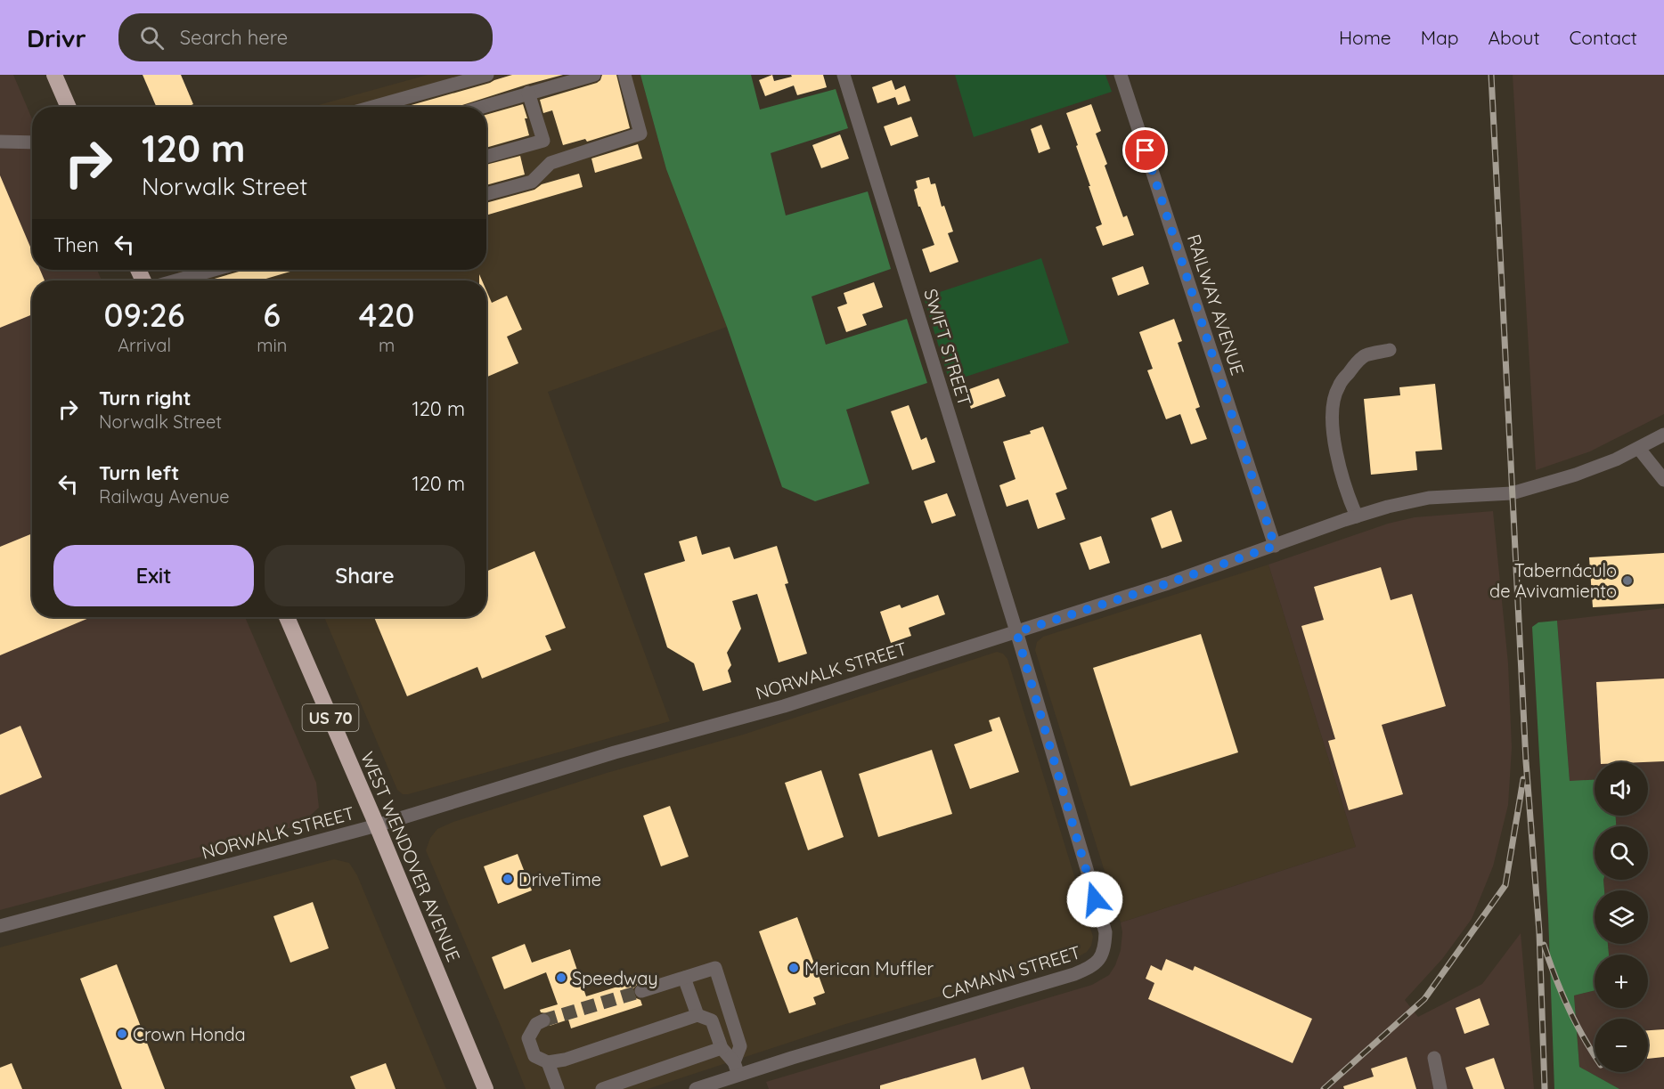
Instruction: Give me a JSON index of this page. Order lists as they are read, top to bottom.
{
  "streets": {
    "highway": ["US 70", "WEST WENDOVER AVENUE"],
    "street": [
      "RAILWAY AVENUE",
      "SWIFT STREET",
      "NORWALK STREET",
      "CAMANN STREET"
    ]
  },
  "crossings": [
    ["RAILWAY AVENUE", "NORWALK STREET"],
    ["SWIFT STREET", "NORWALK STREET"],
    ["SWIFT STREET", "CAMANN STREET"],
    ["NORWALK STREET", "WEST WENDOVER AVENUE"],
    ["NORWALK STREET", "CAMANN STREET"]
  ],
  "places": [
    "Tabernáculo de Avivamiento",
    "DriveTime",
    "Merican Muffler",
    "Speedway",
    "Crown Honda"
  ],
  "page": {
    "header": "Drivr",
    "search": "Search here",
    "nav": [
      "Home",
      "Map",
      "About",
      "Contact"
    ],
    "turn": ["120 m", "Norwalk Street"],
    "then": "Then",
    "eta": [
      "09:26",
      "Arrival",
      "6",
      "min",
      "420",
      "m"
    ],
    "list": [
      {
        "name": "Turn right",
        "note": "Norwalk Street",
        "value": "120 m"
      },
      {
        "name": "Turn left",
        "note": "Railway Avenue",
        "value": "120 m"
      }
    ],
    "buttons": ["Exit", "Share"],
    "map_buttons": ["+", "−"]
  }
}
